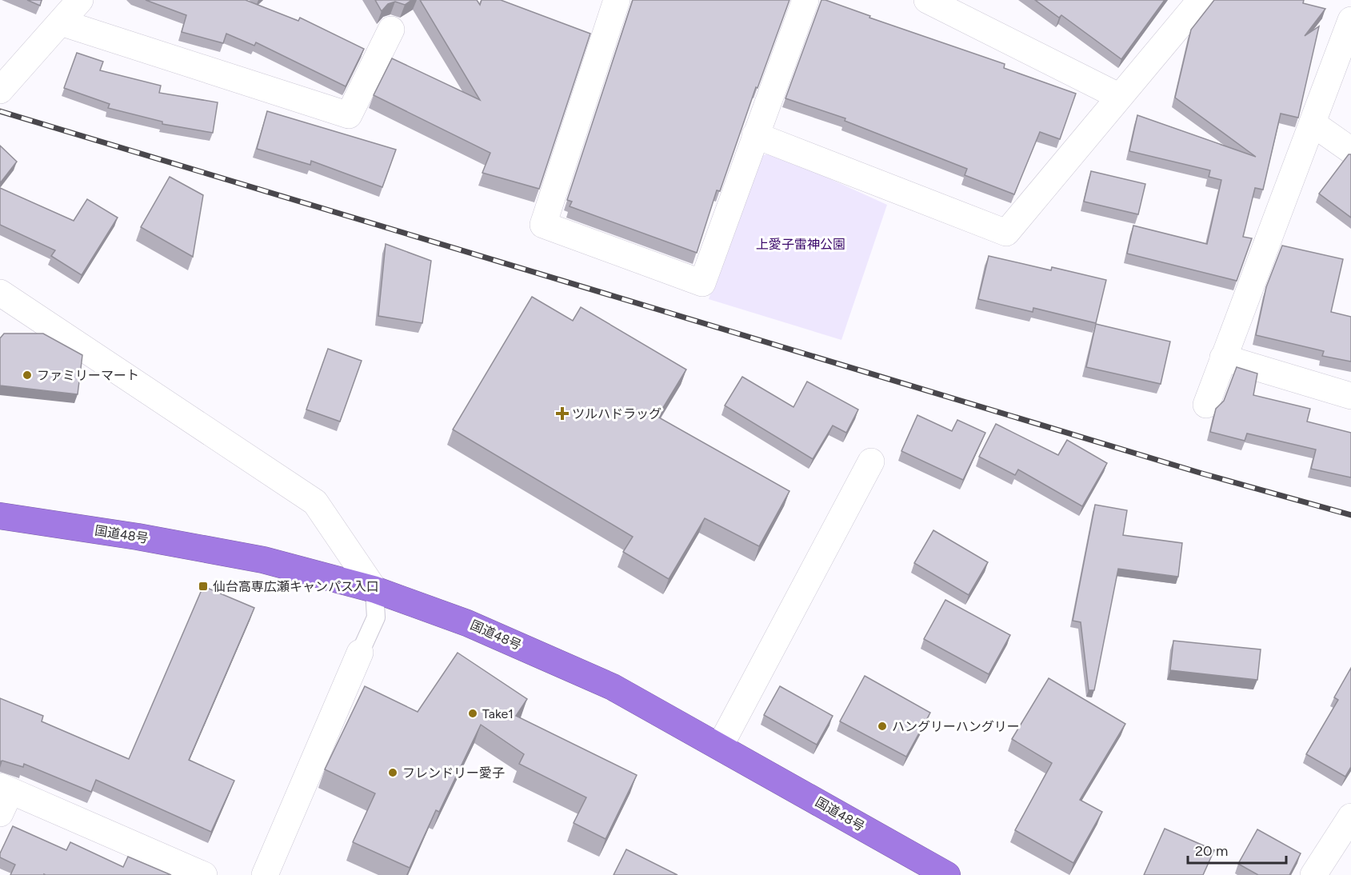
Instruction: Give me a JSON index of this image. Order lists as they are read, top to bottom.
{
  "streets": {
    "highway": ["国道48号"]
  },
  "parks": ["上愛子雷神公園"],
  "places": {
    "other": [
      "ファミリーマート",
      "Take1",
      "ハングリーハングリー",
      "フレンドリー愛子"
    ],
    "health": ["ツルハドラッグ"],
    "transit": ["仙台高専広瀬キャンパス入口"]
  },
  "scale_bar": "20 m"
}
